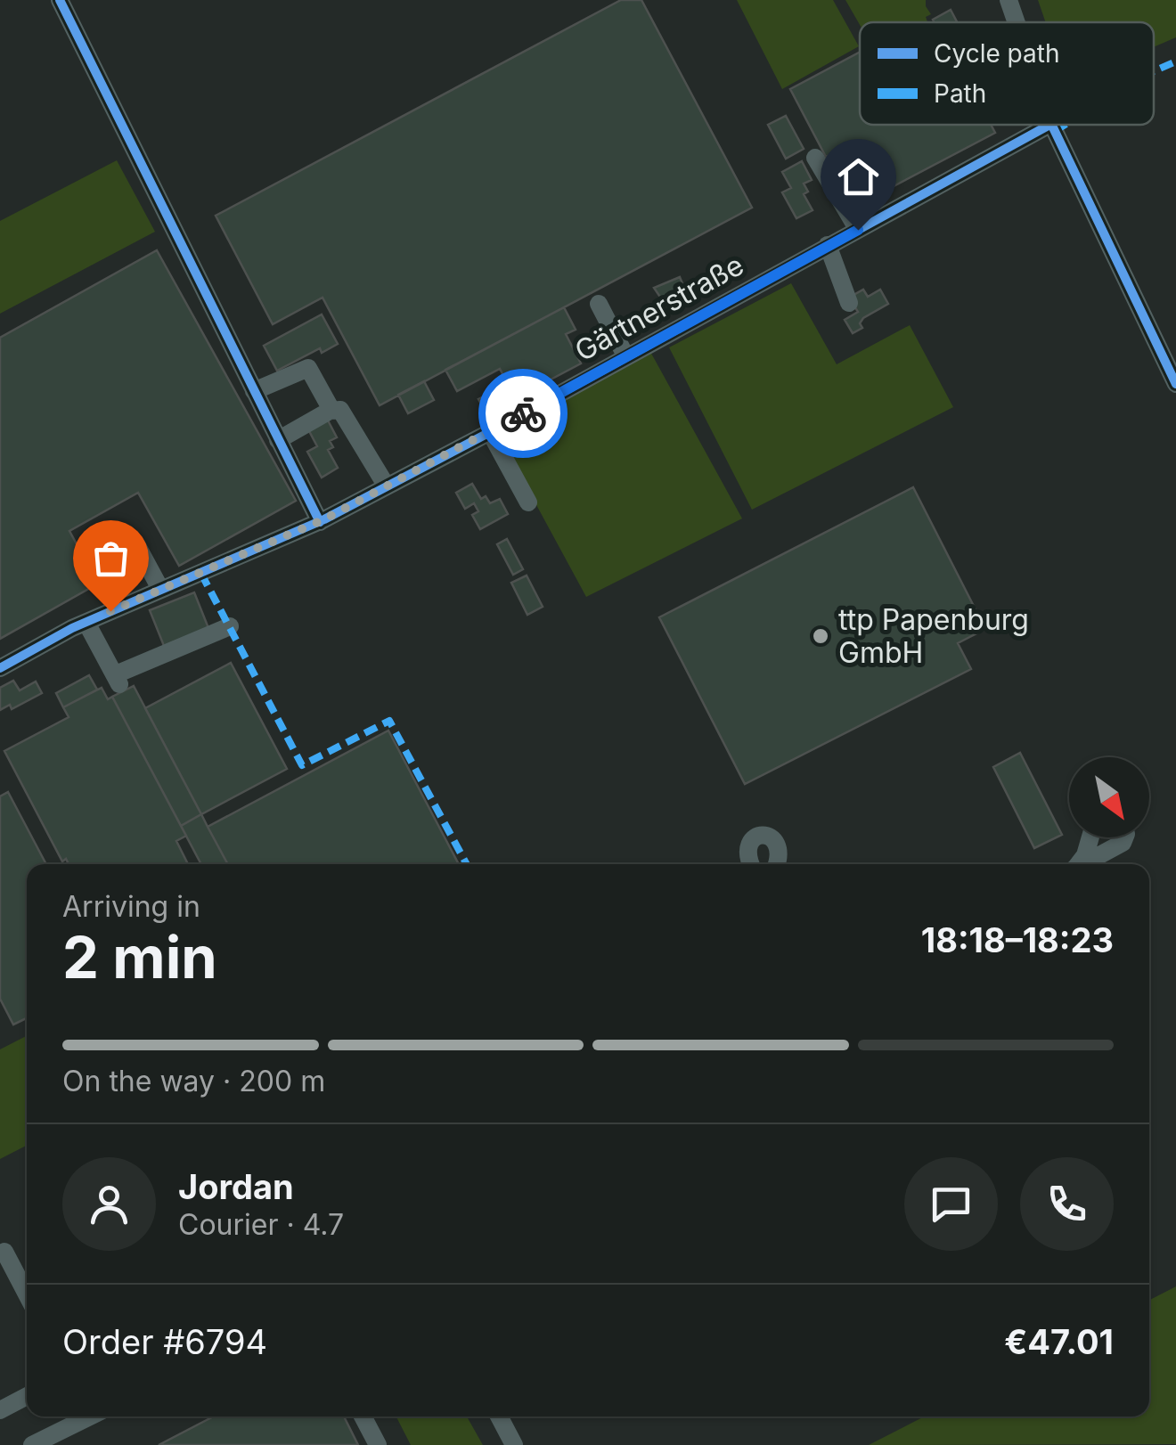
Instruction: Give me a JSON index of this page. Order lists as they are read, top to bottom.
{
  "streets": {
    "street": ["Gärtnerstraße"]
  },
  "places": ["ttp Papenburg GmbH"],
  "legend": ["Cycle path", "Path"],
  "north": "bottom right",
  "page": {
    "heading": ["2 min", "Arriving in", "18:18–18:23"],
    "panel": [
      "Jordan",
      "Courier · 4.7",
      "Order #6794",
      "€47.01"
    ],
    "bar": "On the way · 200 m"
  }
}
